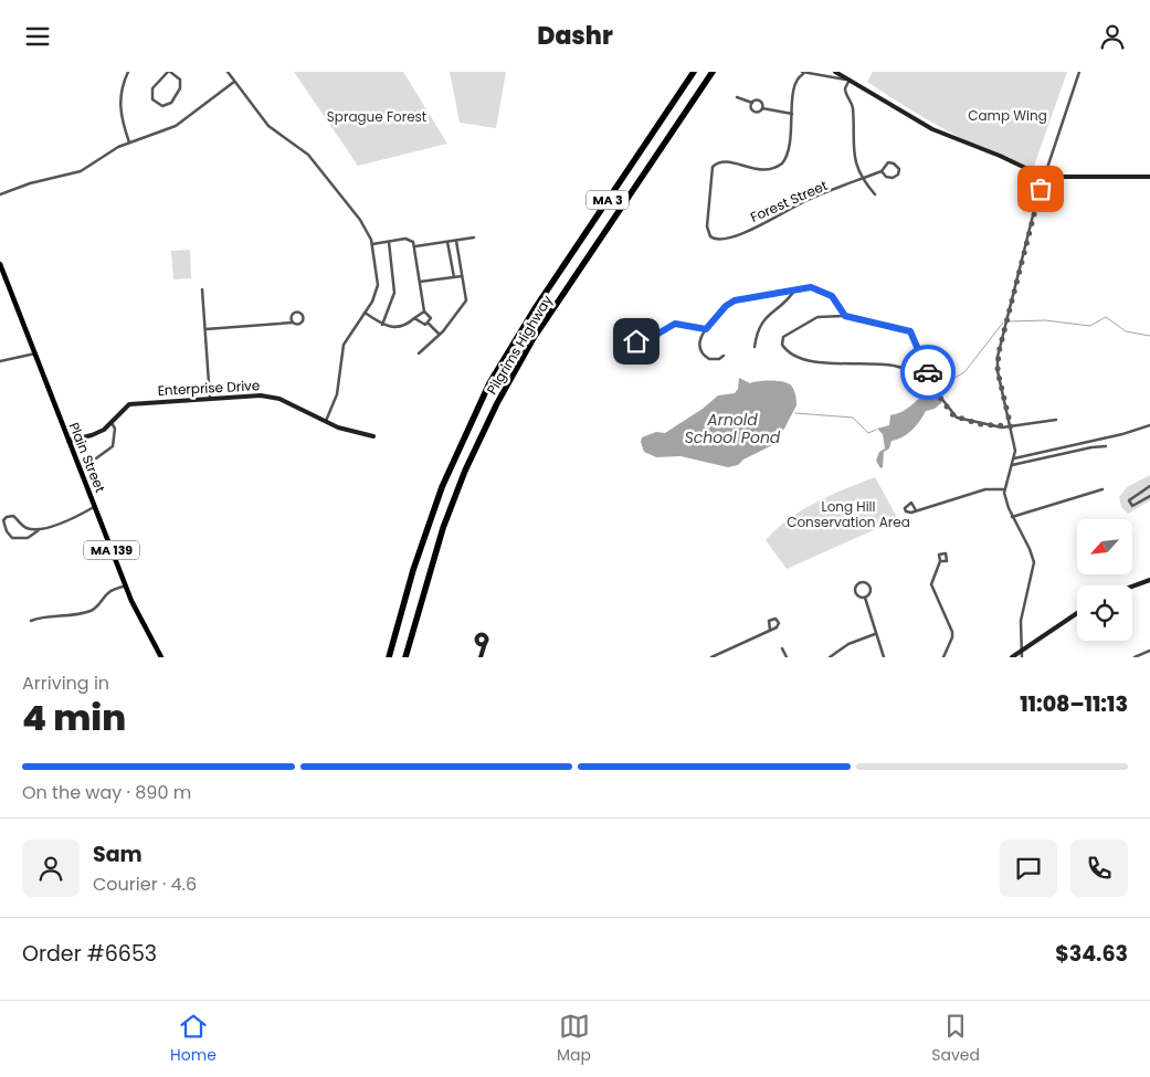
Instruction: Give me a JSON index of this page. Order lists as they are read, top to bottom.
{
  "streets": {
    "highway": ["MA 3", "Pilgrims Highway"],
    "main road": ["Plain Street", "MA 139"],
    "street": ["Forest Street", "Enterprise Drive"]
  },
  "crossings": [
    ["Enterprise Drive", "Plain Street"]
  ],
  "water": ["Arnold School Pond"],
  "parks": ["Camp Wing", "Sprague Forest", "Long Hill Conservation Area"],
  "north": "bottom left",
  "page": {
    "header": "Dashr",
    "heading": ["4 min", "Arriving in", "11:08–11:13"],
    "panel": [
      "Sam",
      "Courier · 4.6",
      "Order #6653",
      "$34.63"
    ],
    "bar": "On the way · 890 m",
    "tabs": ["Home", "Map", "Saved"]
  }
}
